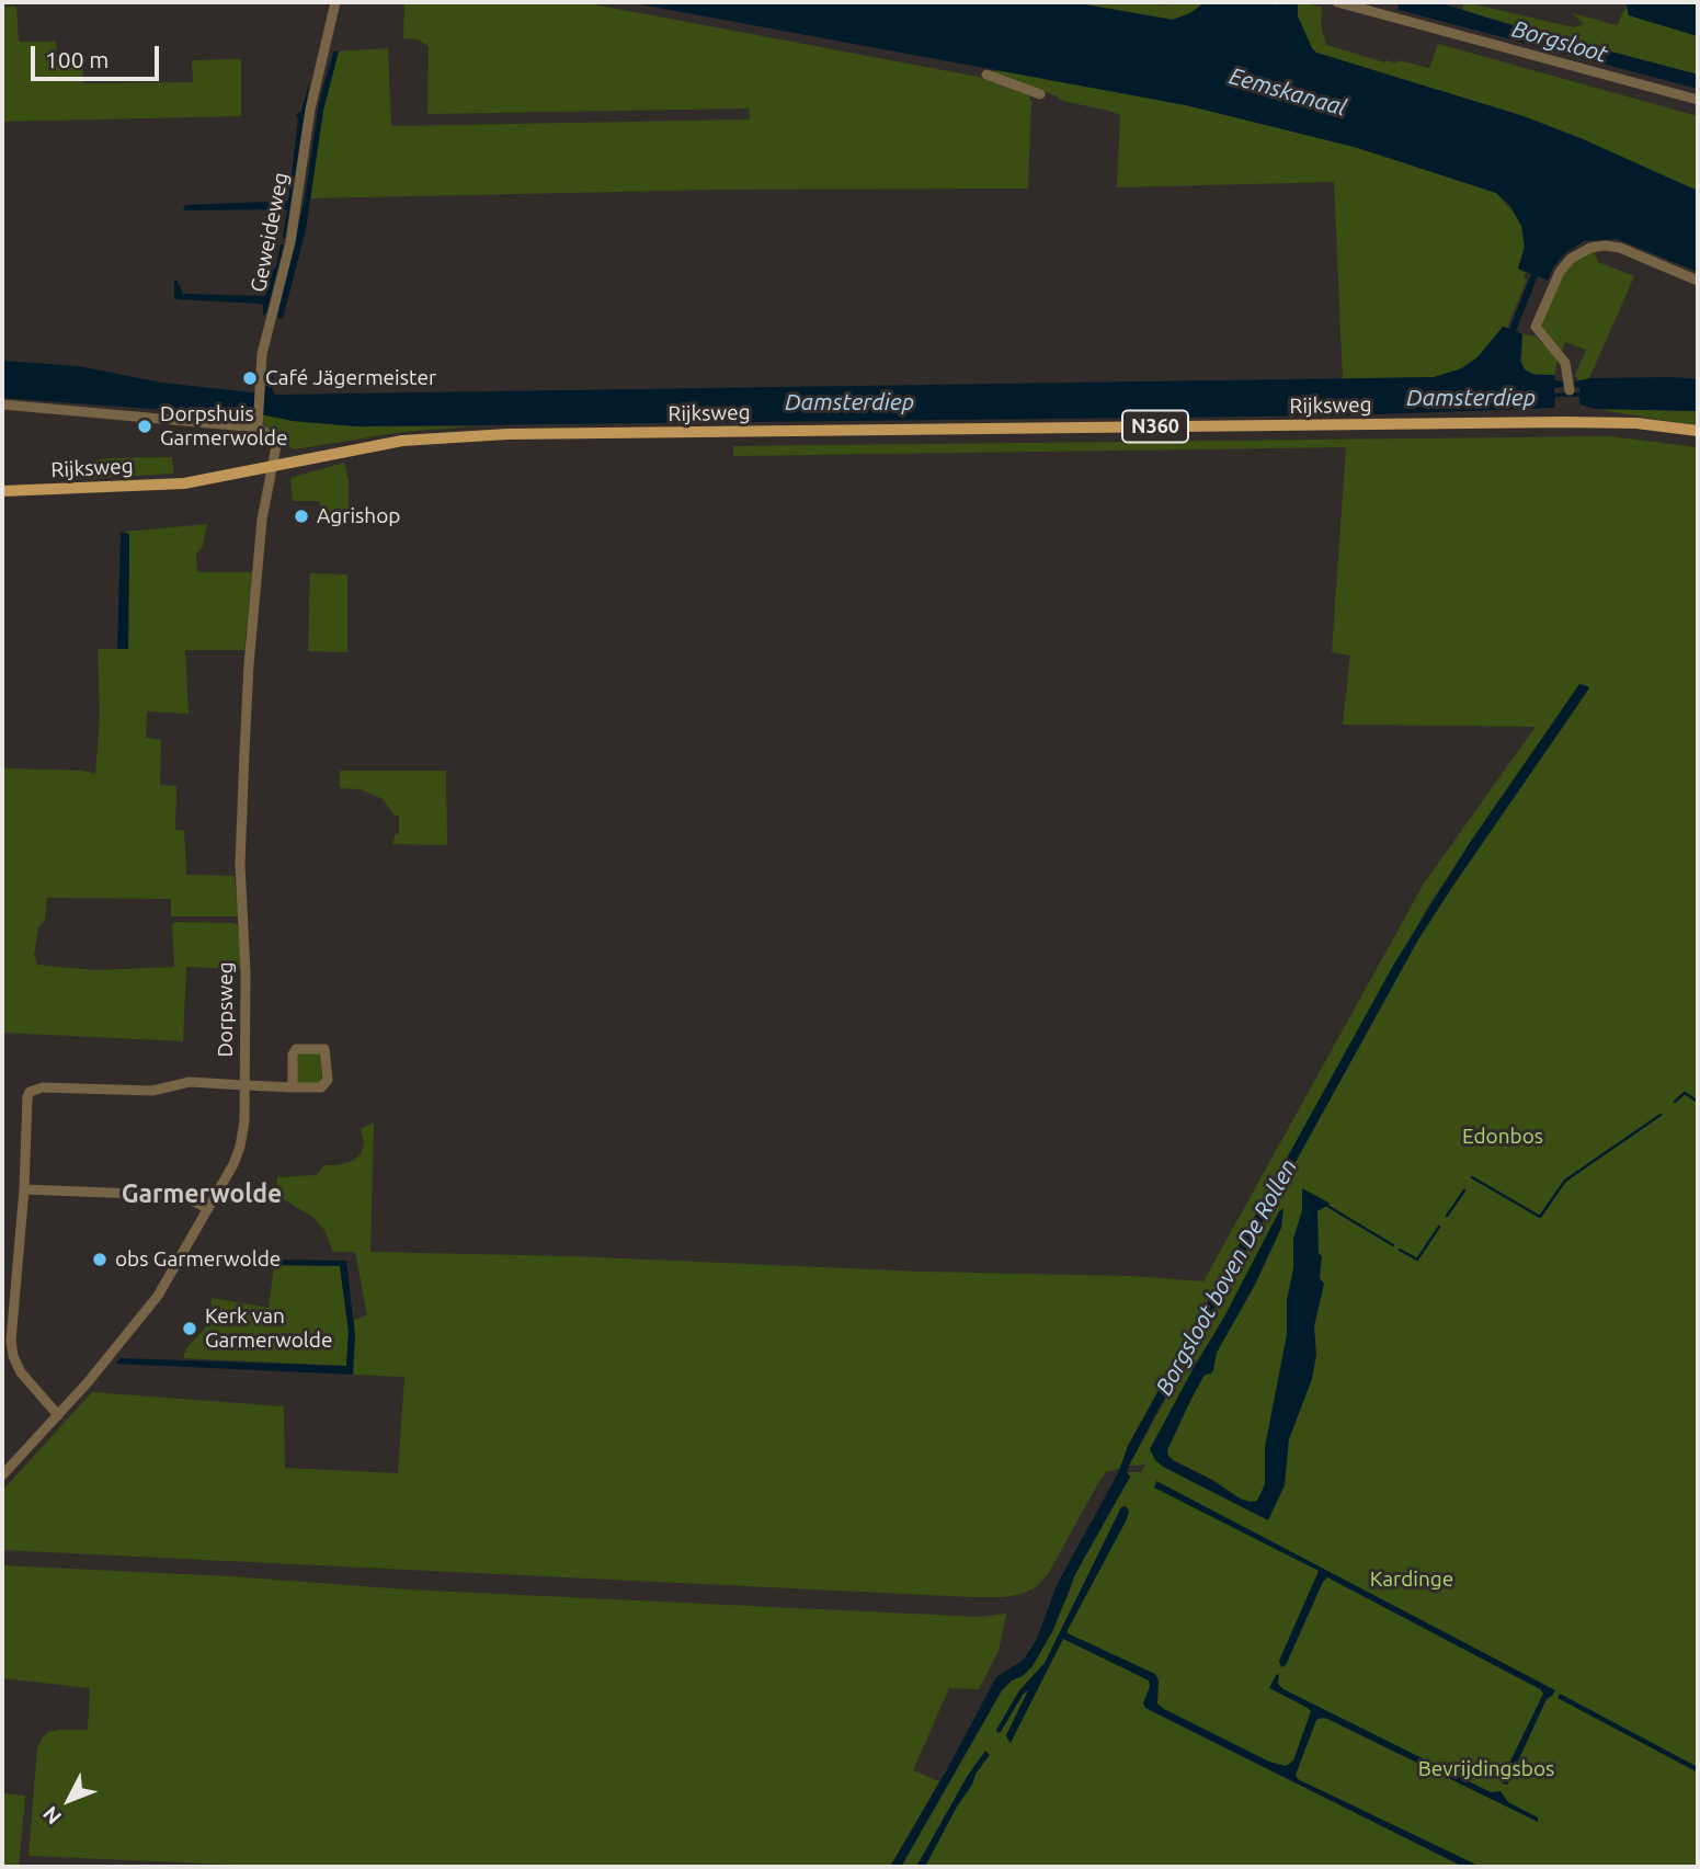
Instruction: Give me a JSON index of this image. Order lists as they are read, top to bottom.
{
  "streets": {
    "main road": ["Rijksweg", "N360"],
    "street": ["Geweideweg", "Dorpsweg"]
  },
  "crossings": [
    ["Geweideweg", "Rijksweg"],
    ["Geweideweg", "Dorpsweg"],
    ["Rijksweg", "Dorpsweg"]
  ],
  "districts": ["Garmerwolde"],
  "water": [
    "Borgsloot",
    "Eemskanaal",
    "Damsterdiep",
    "Borgsloot boven De Rollen"
  ],
  "parks": ["Edonbos", "Kardinge", "Bevrijdingsbos"],
  "places": [
    "Café Jägermeister",
    "Dorpshuis Garmerwolde",
    "Agrishop",
    "obs Garmerwolde",
    "Kerk van Garmerwolde"
  ],
  "scale_bar": "100 m",
  "north": "bottom left"
}
